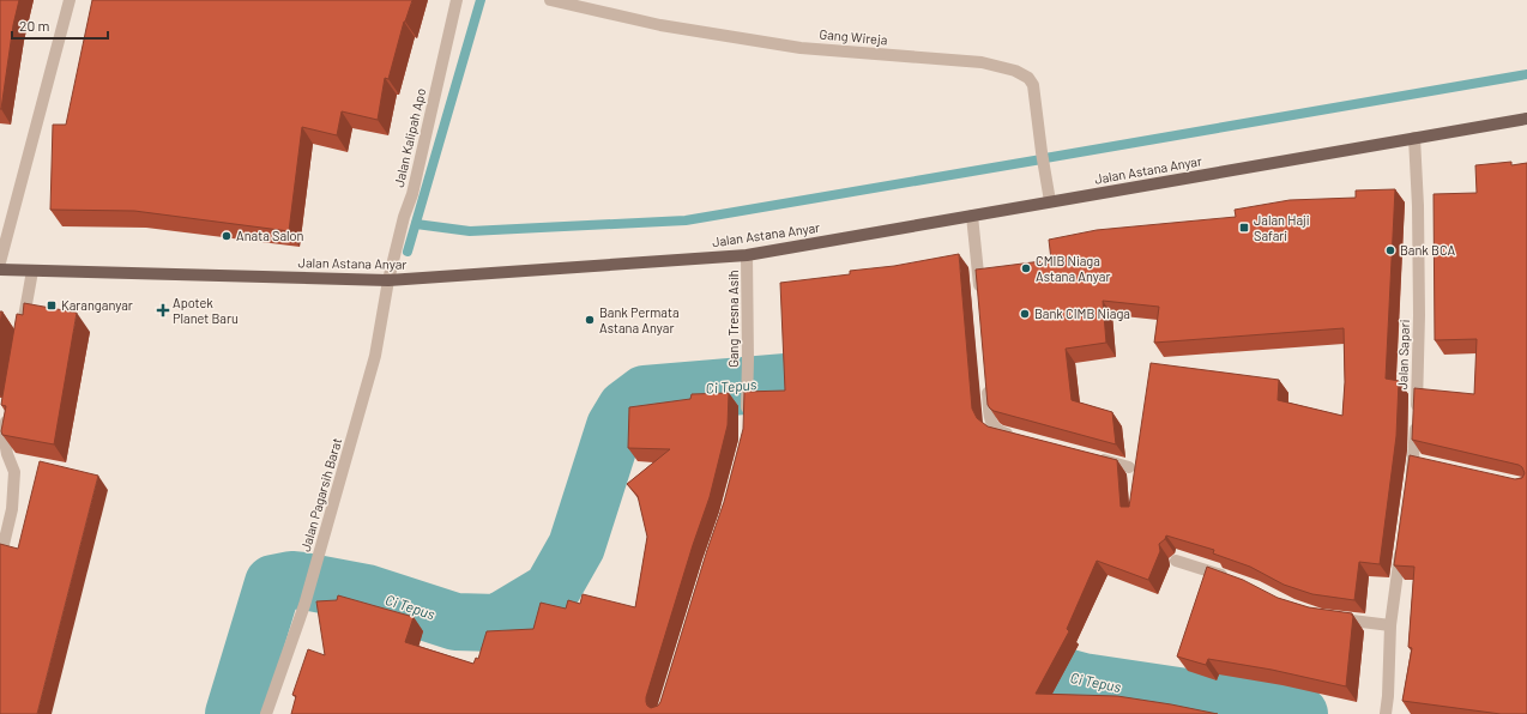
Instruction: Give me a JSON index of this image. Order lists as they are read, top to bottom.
{
  "streets": {
    "main road": ["Jalan Astana Anyar"],
    "street": [
      "Gang Wireja",
      "Jalan Kalipah Apo",
      "Gang Tresna Asih",
      "Jalan Sapari",
      "Jalan Pagarsih Barat"
    ]
  },
  "crossings": [
    ["Gang Wireja", "Jalan Astana Anyar"],
    ["Jalan Kalipah Apo", "Jalan Astana Anyar"],
    ["Jalan Kalipah Apo", "Jalan Pagarsih Barat"],
    ["Jalan Astana Anyar", "Gang Tresna Asih"],
    ["Jalan Astana Anyar", "Jalan Sapari"],
    ["Jalan Astana Anyar", "Jalan Pagarsih Barat"]
  ],
  "water": ["Ci Tepus"],
  "places": {
    "transit": ["Jalan Haji Safari", "Karanganyar"],
    "other": [
      "Anata Salon",
      "Bank BCA",
      "CMIB Niaga Astana Anyar",
      "Bank CIMB Niaga",
      "Bank Permata Astana Anyar"
    ],
    "health": ["Apotek Planet Baru"]
  },
  "scale_bar": "20 m"
}
